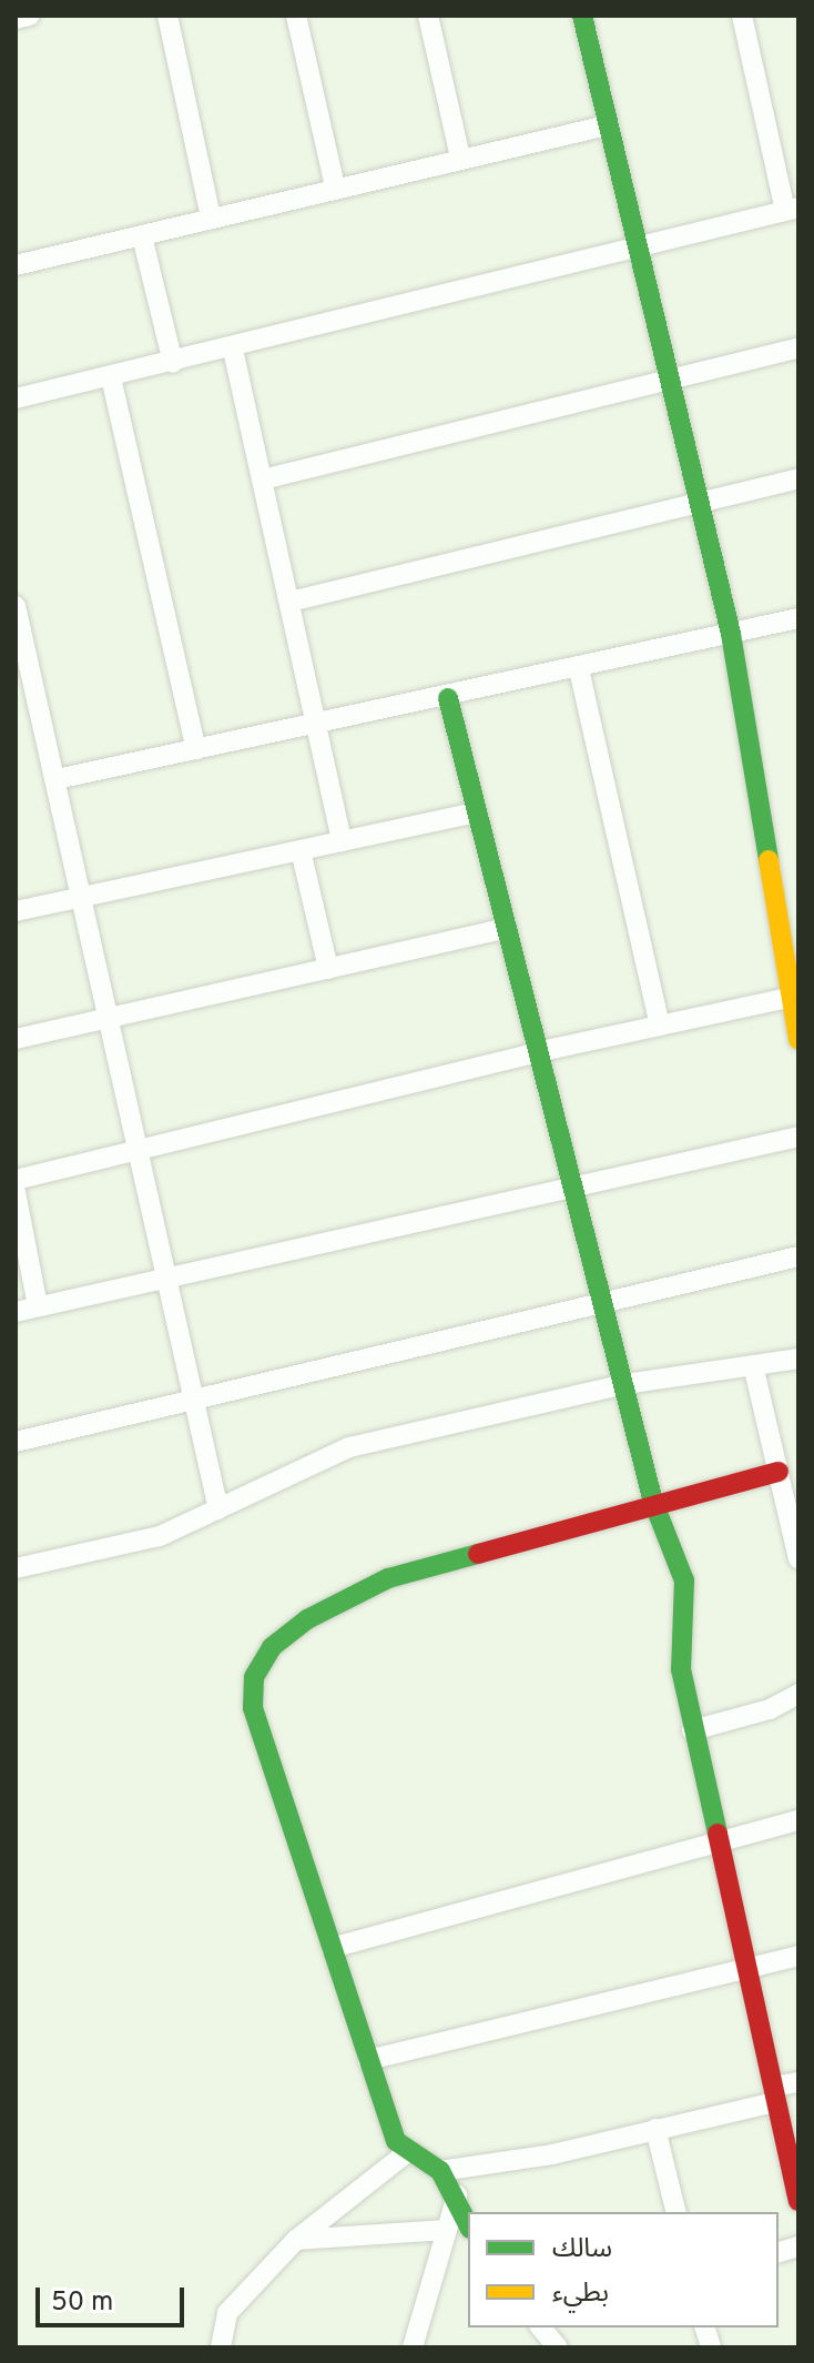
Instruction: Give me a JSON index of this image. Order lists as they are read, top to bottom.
{
  "legend": ["سالك", "بطيء"],
  "scale_bar": "50 m"
}
